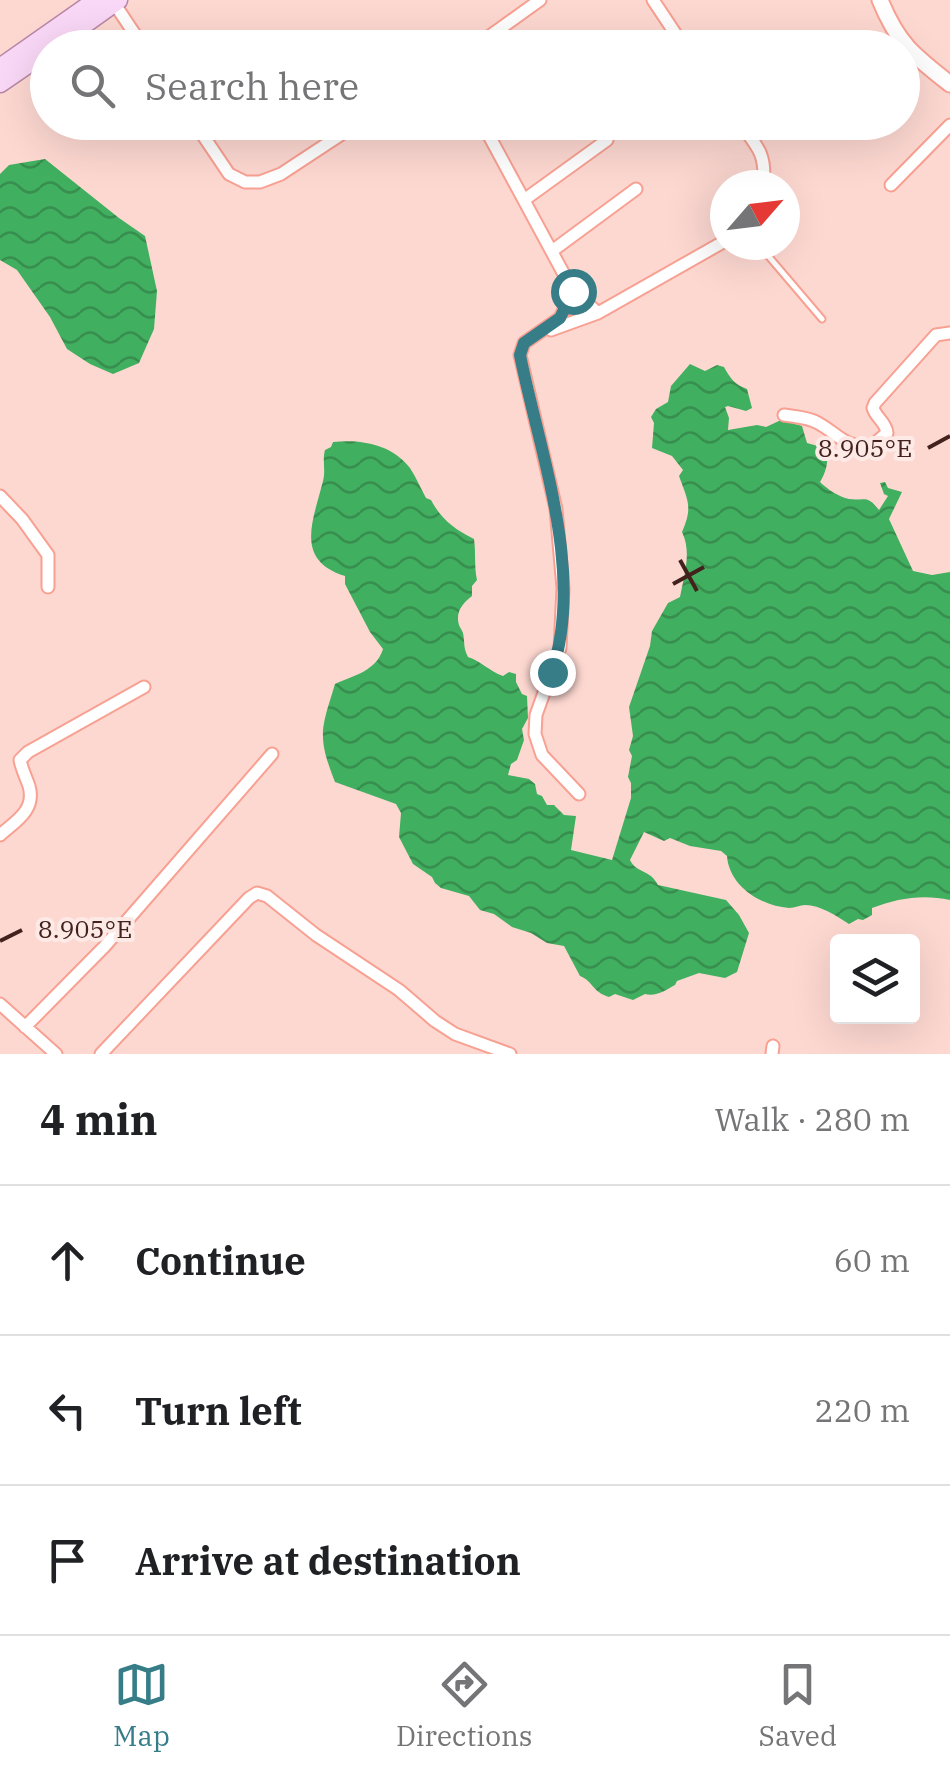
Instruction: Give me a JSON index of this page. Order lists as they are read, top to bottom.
{
  "north": "top right",
  "page": {
    "search": "Search here",
    "heading": ["4 min", "Walk · 280 m"],
    "list": [
      ["Continue", "60 m"],
      ["Turn left", "220 m"],
      "Arrive at destination"
    ],
    "nav": ["Map", "Directions", "Saved"]
  },
  "coordinates": ["8.905°E"]
}
